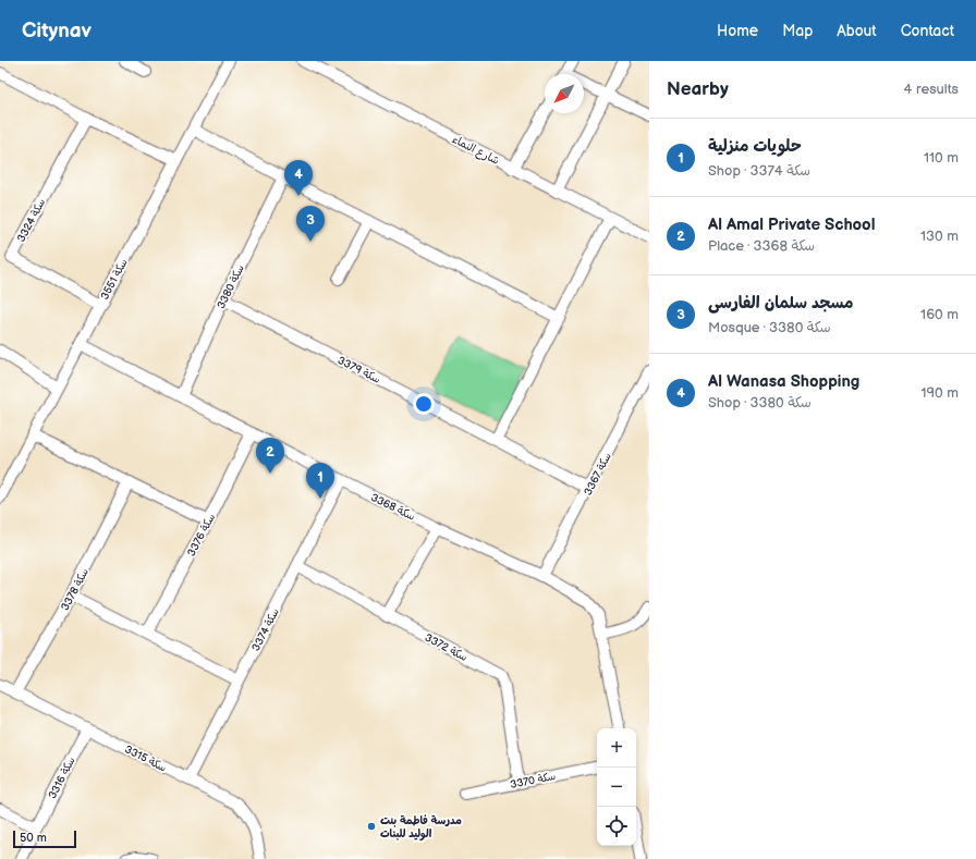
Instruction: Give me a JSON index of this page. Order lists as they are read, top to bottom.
{
  "streets": {
    "street": [
      "شارع النماء",
      "سكة 3324",
      "سكة 3551",
      "سكة 3380",
      "سكة 3379",
      "سكة 3367",
      "سكة 3368",
      "سكة 3376",
      "سكة 3378",
      "سكة 3374",
      "سكة 3372",
      "سكة 3315",
      "سكة 3316",
      "سكة 3370"
    ]
  },
  "crossings": [
    ["سكة 3324", "سكة 3551"],
    ["سكة 3551", "سكة 3368"],
    ["سكة 3380", "سكة 3379"],
    ["سكة 3380", "سكة 3368"],
    ["سكة 3379", "سكة 3367"],
    ["سكة 3367", "سكة 3368"],
    ["سكة 3368", "سكة 3376"],
    ["سكة 3368", "سكة 3374"],
    ["سكة 3378", "سكة 3315"],
    ["سكة 3374", "سكة 3372"],
    ["سكة 3374", "سكة 3315"],
    ["سكة 3372", "سكة 3370"],
    ["سكة 3315", "سكة 3316"]
  ],
  "places": ["مدرسة فاطمة بنت الوليد للبنات"],
  "scale_bar": "50 m",
  "north": "bottom left",
  "page": {
    "header": "Citynav",
    "nav": [
      "Home",
      "Map",
      "About",
      "Contact"
    ],
    "heading": ["Nearby", "4 results"],
    "list": [
      {
        "mark": "1",
        "name": "حلويات منزلية",
        "note": "Shop · سكة 3374",
        "value": "110 m"
      },
      {
        "mark": "2",
        "name": "Al Amal Private School",
        "note": "Place · سكة 3368",
        "value": "130 m"
      },
      {
        "mark": "3",
        "name": "مسجد سلمان الفارسى",
        "note": "Mosque · سكة 3380",
        "value": "160 m"
      },
      {
        "mark": "4",
        "name": "Al Wanasa Shopping",
        "note": "Shop · سكة 3380",
        "value": "190 m"
      }
    ],
    "pins": [
      "4",
      "3",
      "2",
      "1"
    ],
    "map_buttons": ["+", "−"],
    "scale": "50 m"
  }
}
